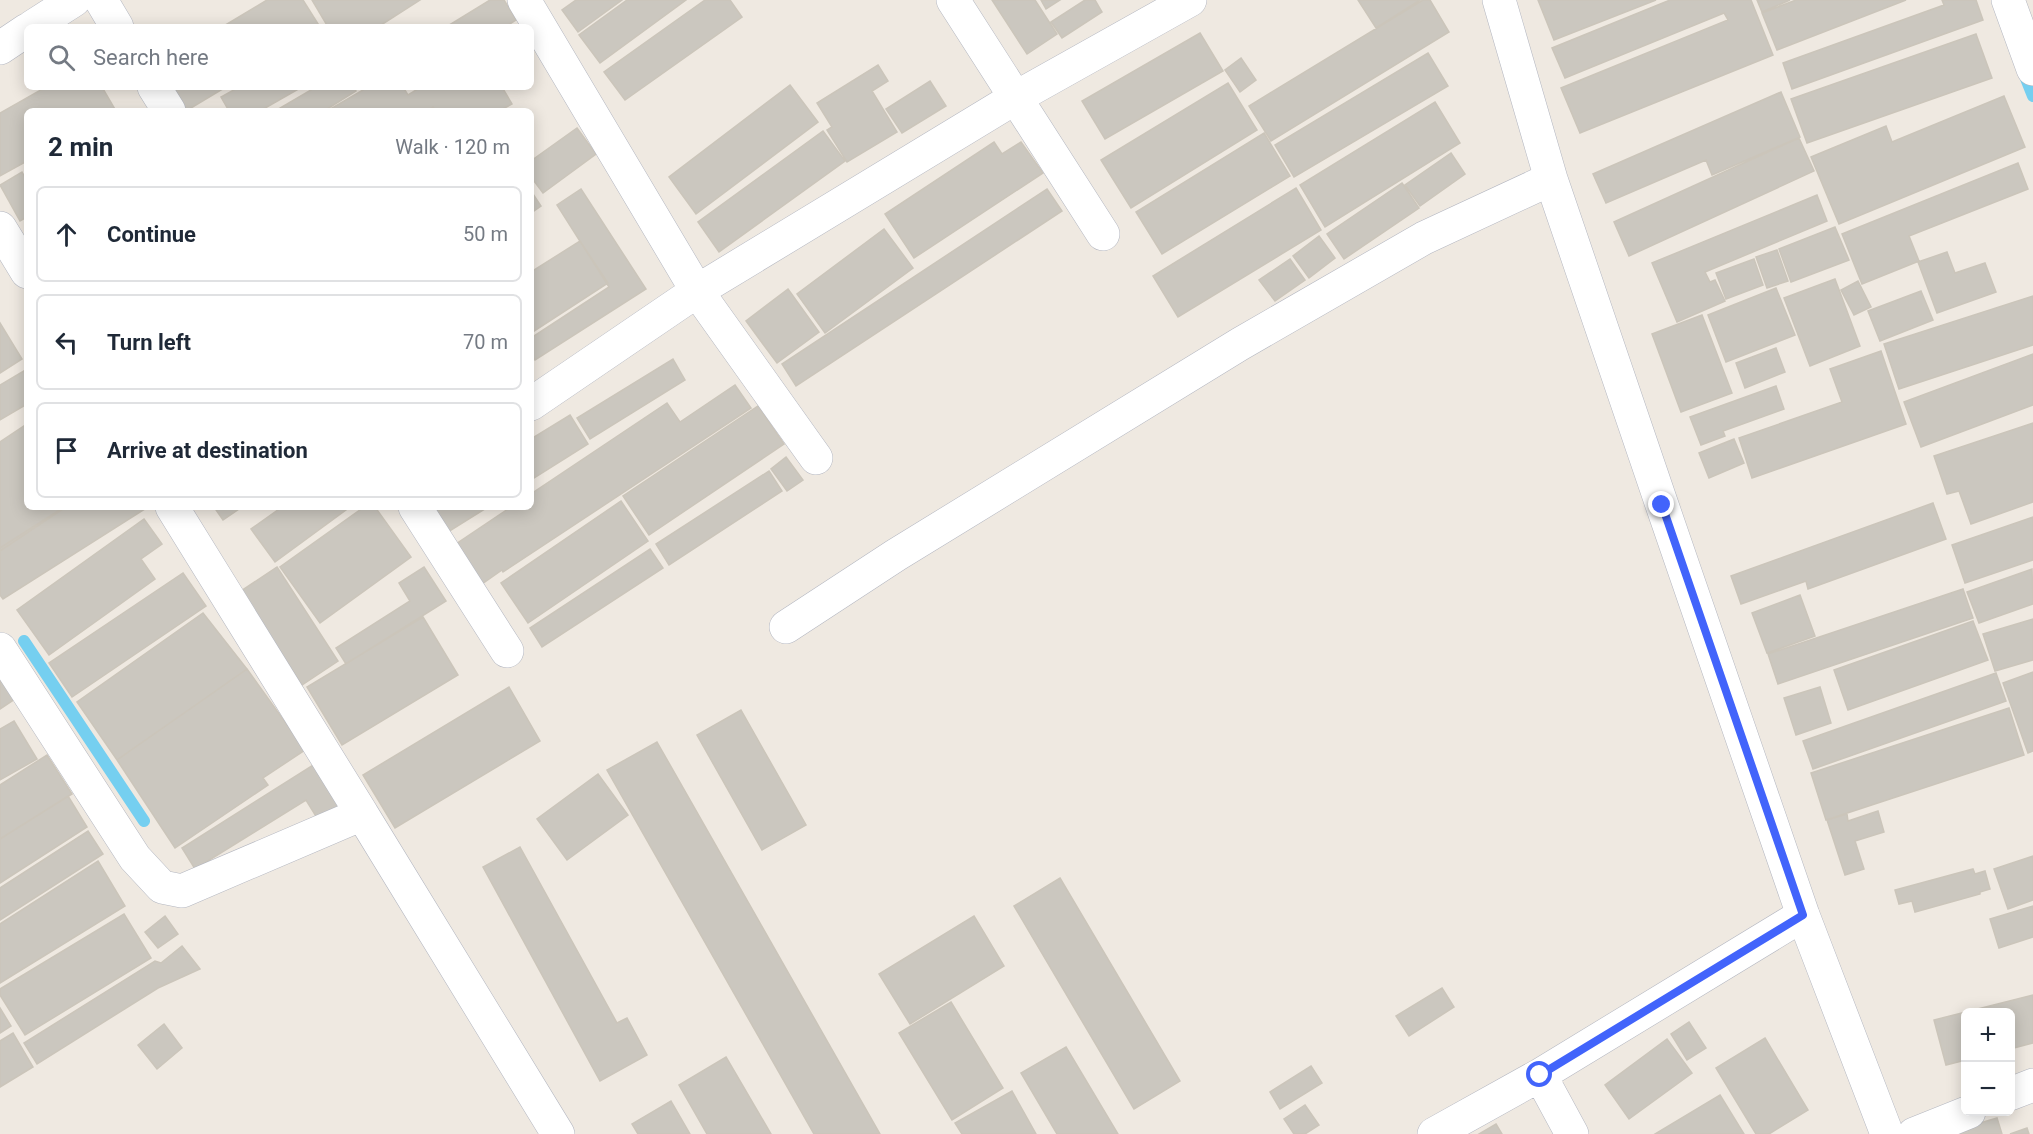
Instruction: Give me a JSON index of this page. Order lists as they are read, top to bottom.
{
  "page": {
    "search": "Search here",
    "heading": ["2 min", "Walk · 120 m"],
    "list": [
      ["Continue", "50 m"],
      ["Turn left", "70 m"],
      "Arrive at destination"
    ],
    "map_buttons": ["+", "−"]
  }
}
